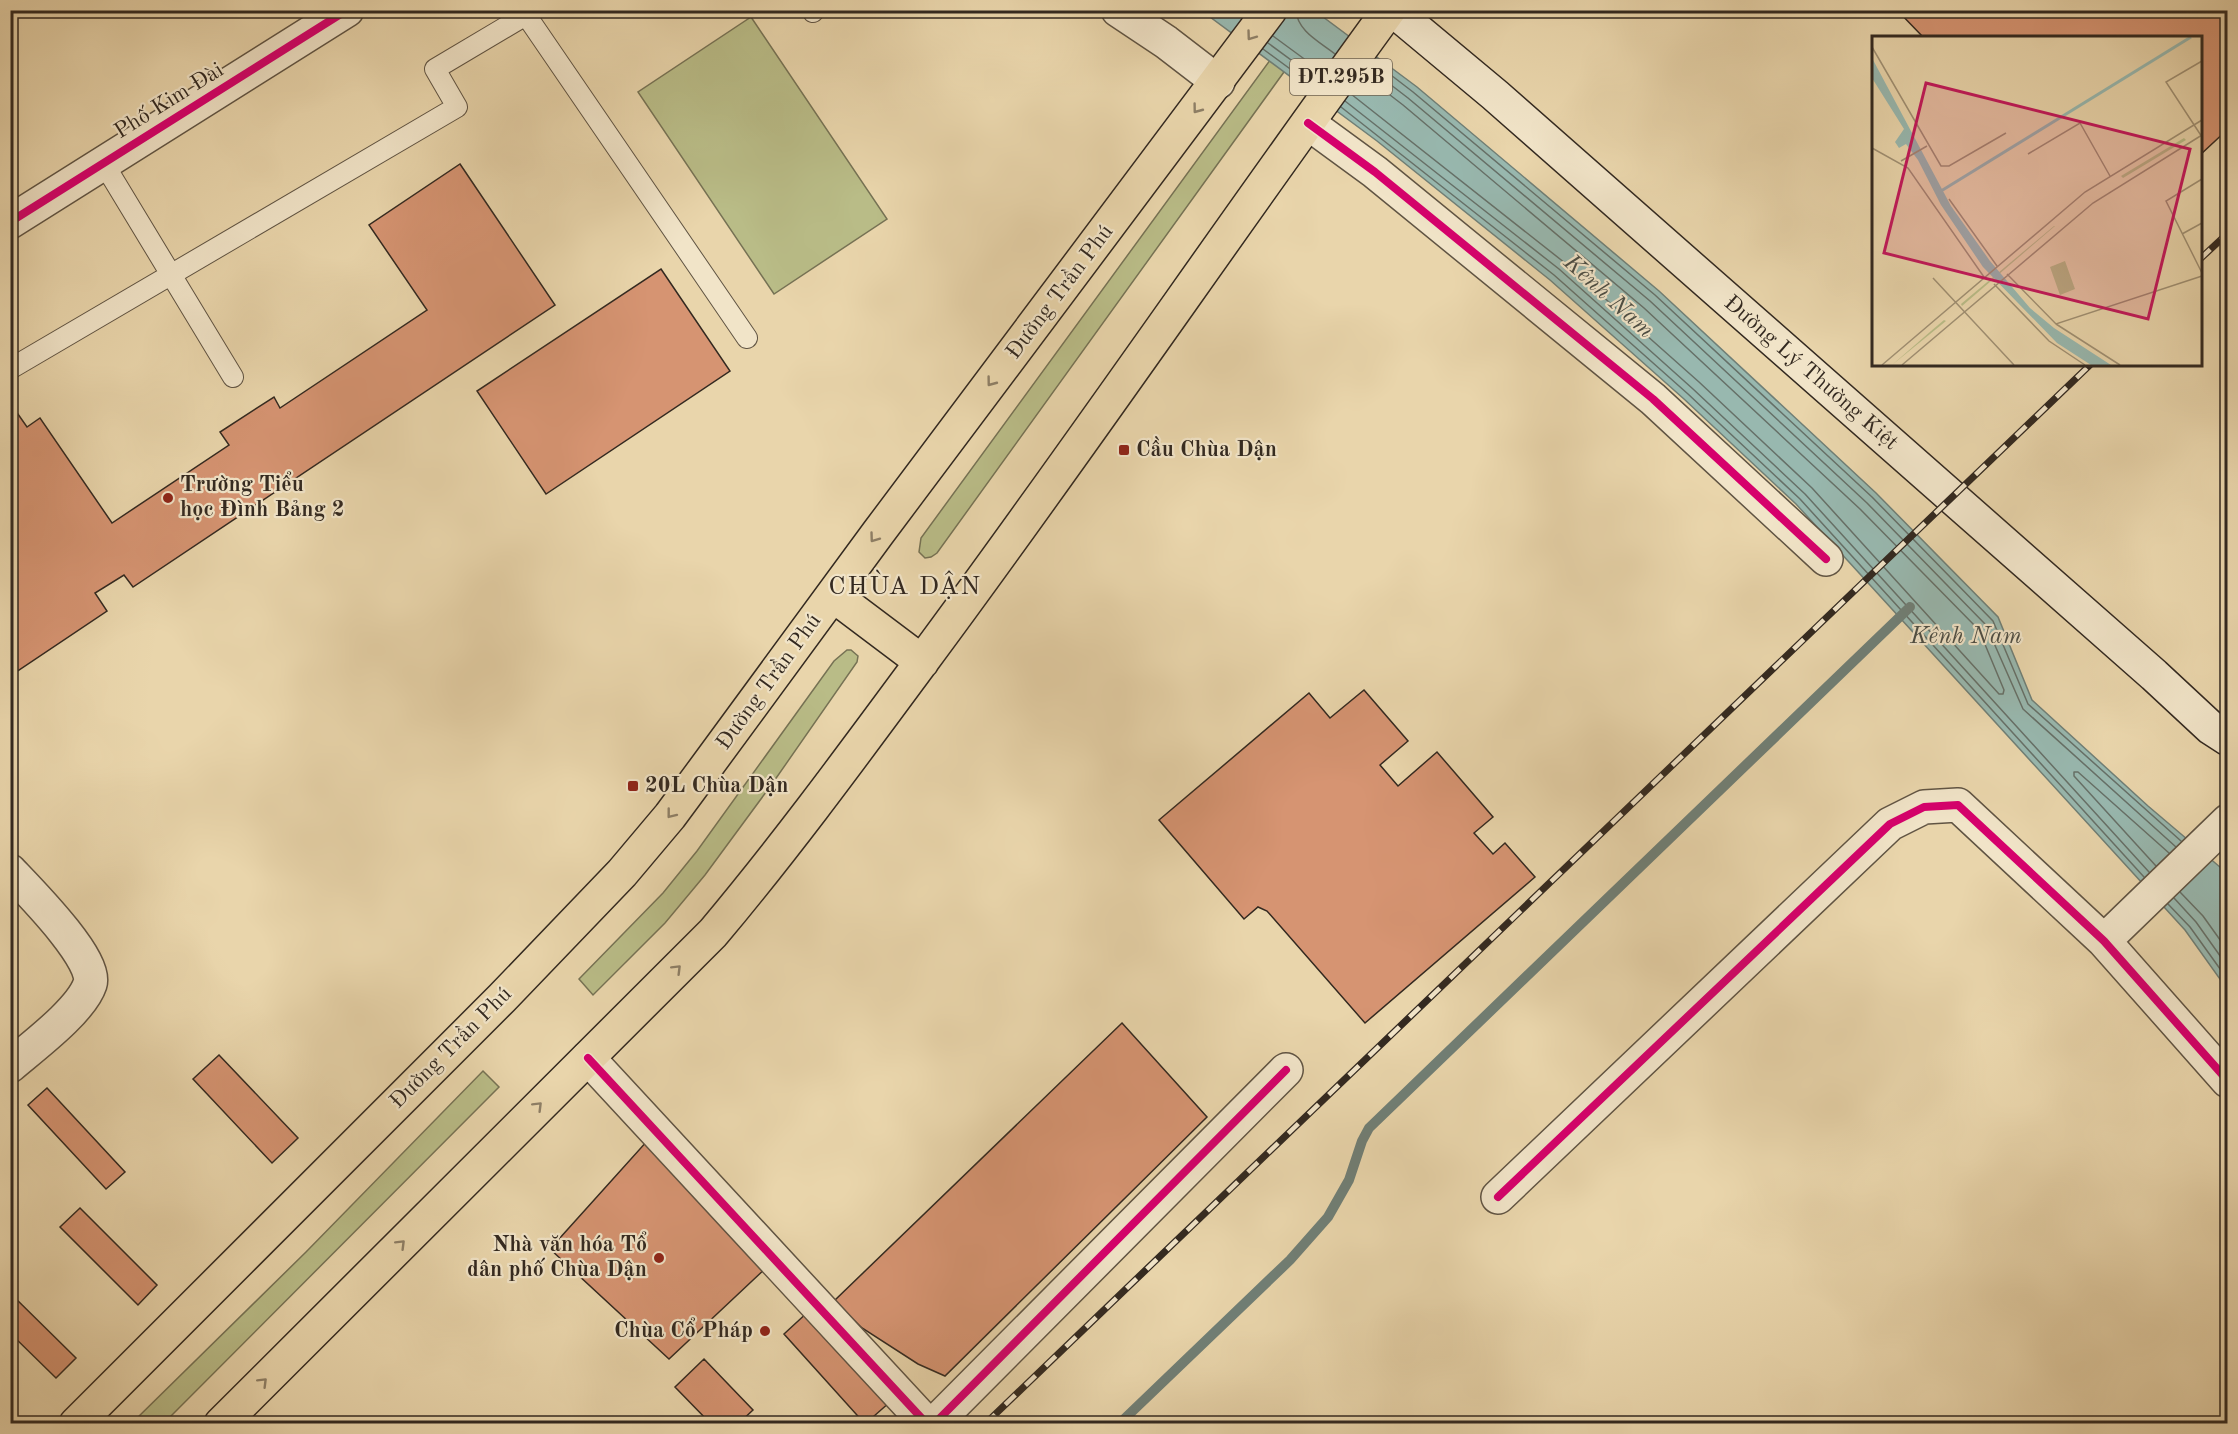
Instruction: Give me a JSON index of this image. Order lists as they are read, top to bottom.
{
  "streets": {
    "main road": ["ĐT.295B", "Đường Trần Phú"],
    "street": ["Phố Kim Đài", "Đường Lý Thường Kiệt"]
  },
  "crossings": [
    ["ĐT.295B", "Đường Lý Thường Kiệt"]
  ],
  "districts": ["CHÙA DẬN"],
  "water": ["Kênh Nam"],
  "places": {
    "transit": ["Cầu Chùa Dận", "20L Chùa Dận"],
    "other": ["Trường Tiểu học Đình Bảng 2", "Nhà văn hóa Tổ dân phố Chùa Dận", "Chùa Cổ Pháp"]
  }
}
